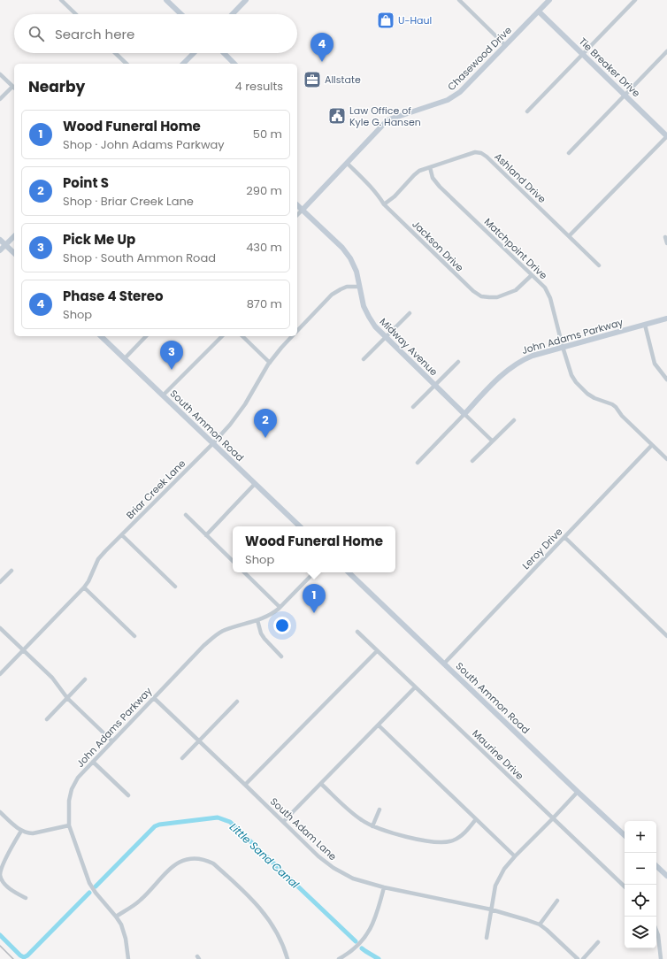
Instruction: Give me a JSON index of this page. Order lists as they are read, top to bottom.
{
  "streets": {
    "street": [
      "Chasewood Drive",
      "Tie Breaker Drive",
      "Ashland Drive",
      "Jackson Drive",
      "Matchpoint Drive",
      "John Adams Parkway",
      "Midway Avenue",
      "South Ammon Road",
      "Briar Creek Lane",
      "Leroy Drive",
      "Maurine Drive",
      "South Adam Lane"
    ]
  },
  "crossings": [
    ["Chasewood Drive", "Tie Breaker Drive"],
    ["Chasewood Drive", "Jackson Drive"],
    ["Chasewood Drive", "Midway Avenue"],
    ["Ashland Drive", "Jackson Drive"],
    ["Ashland Drive", "Matchpoint Drive"],
    ["Jackson Drive", "Matchpoint Drive"],
    ["Matchpoint Drive", "John Adams Parkway"],
    ["Matchpoint Drive", "Leroy Drive"],
    ["John Adams Parkway", "Midway Avenue"],
    ["John Adams Parkway", "South Adam Lane"],
    ["Midway Avenue", "Briar Creek Lane"],
    ["South Ammon Road", "Briar Creek Lane"],
    ["South Ammon Road", "Leroy Drive"]
  ],
  "water": ["Little Sand Canal"],
  "places": {
    "shop": ["U-Haul"],
    "office": ["Allstate"],
    "public building": ["Law Office of Kyle G. Hansen"]
  },
  "page": {
    "search": "Search here",
    "pins": [
      "4",
      "3",
      "2",
      "1"
    ],
    "heading": ["Nearby", "4 results"],
    "list": [
      {
        "mark": "1",
        "name": "Wood Funeral Home",
        "note": "Shop · John Adams Parkway",
        "value": "50 m"
      },
      {
        "mark": "2",
        "name": "Point S",
        "note": "Shop · Briar Creek Lane",
        "value": "290 m"
      },
      {
        "mark": "3",
        "name": "Pick Me Up",
        "note": "Shop · South Ammon Road",
        "value": "430 m"
      },
      {
        "mark": "4",
        "name": "Phase 4 Stereo",
        "note": "Shop",
        "value": "870 m"
      }
    ],
    "popup": ["Wood Funeral Home", "Shop"],
    "map_buttons": ["+", "−"]
  }
}
